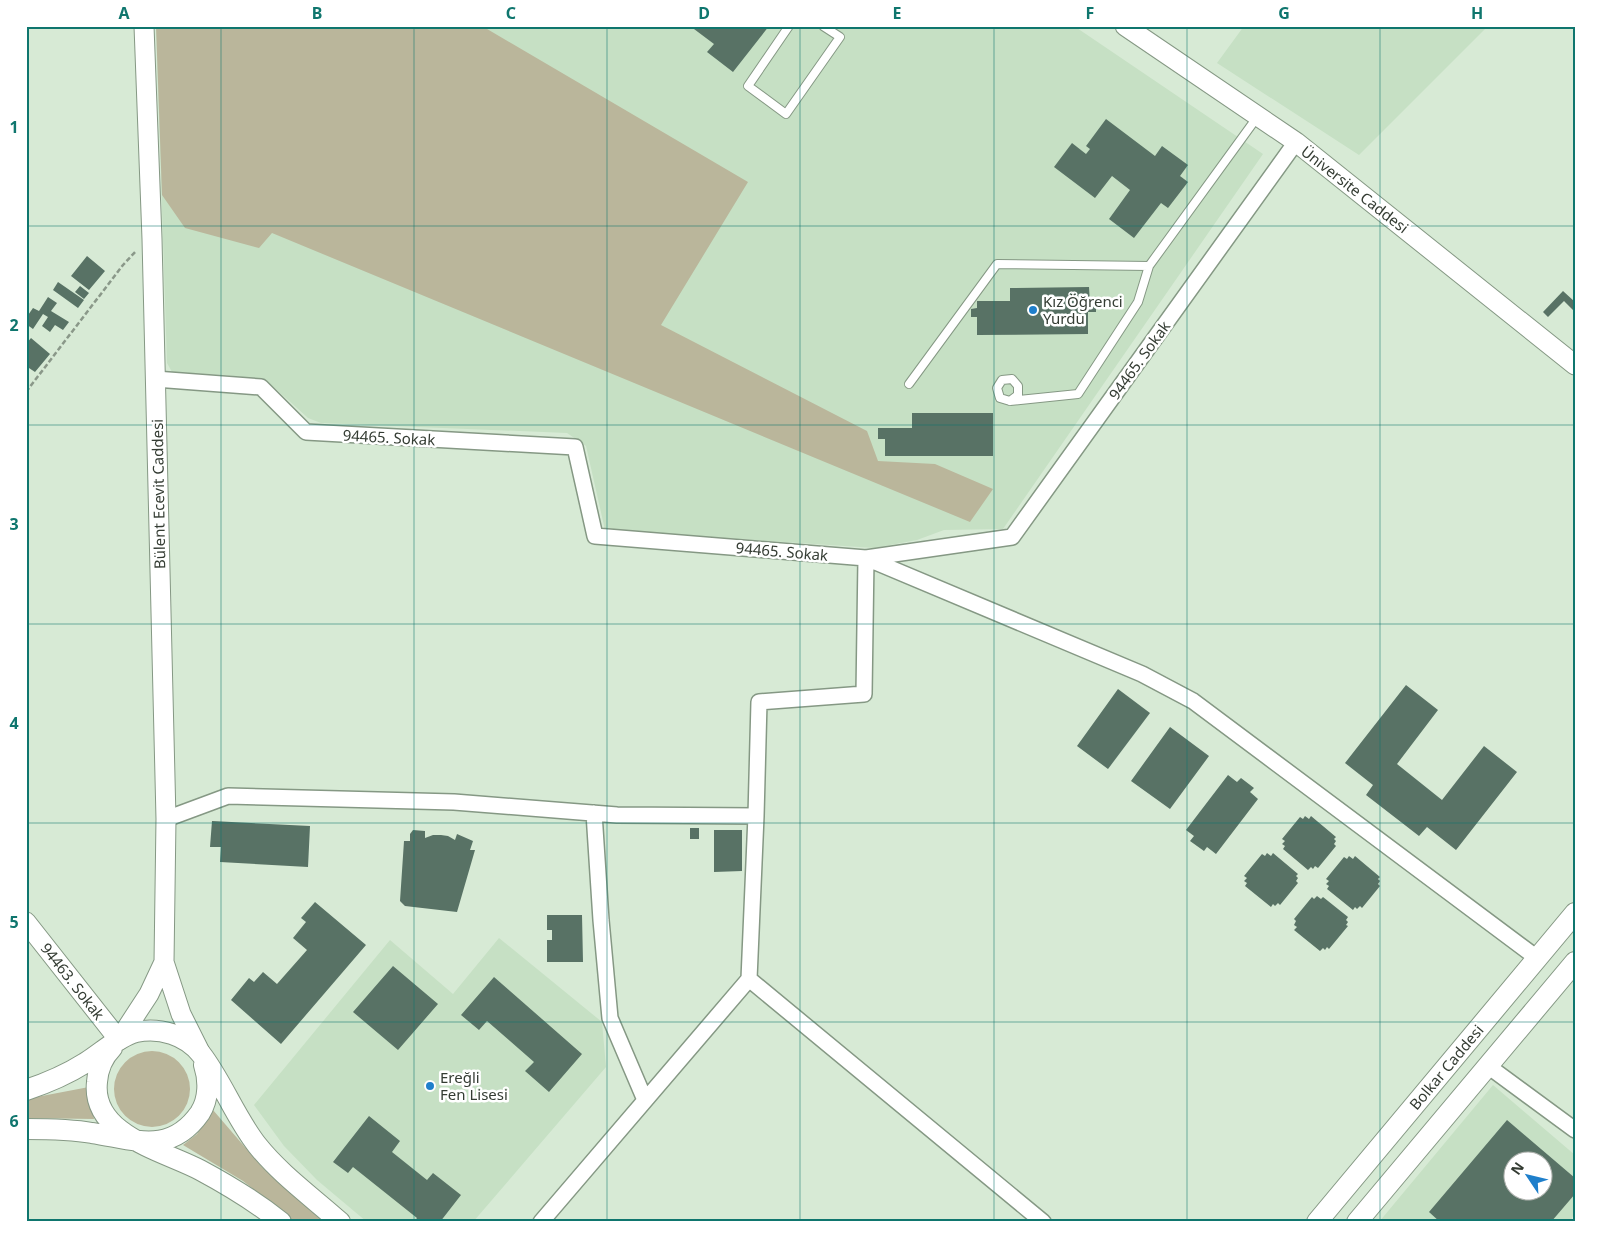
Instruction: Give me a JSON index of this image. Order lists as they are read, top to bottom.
{
  "streets": {
    "main road": ["Bolkar Caddesi"],
    "street": [
      "Üniversite Caddesi",
      "94465. Sokak",
      "Bülent Ecevit Caddesi",
      "94463. Sokak"
    ]
  },
  "crossings": [
    ["Üniversite Caddesi", "94465. Sokak"],
    ["94465. Sokak", "Bülent Ecevit Caddesi"],
    ["Bülent Ecevit Caddesi", "94463. Sokak"]
  ],
  "places": ["Kız Öğrenci Yurdu", "Ereğli Fen Lisesi"],
  "north": "top left",
  "grid": {
    "columns": [
      "A",
      "B",
      "C",
      "D",
      "E",
      "F",
      "G",
      "H"
    ],
    "rows": [
      "1",
      "2",
      "3",
      "4",
      "5",
      "6"
    ]
  }
}
